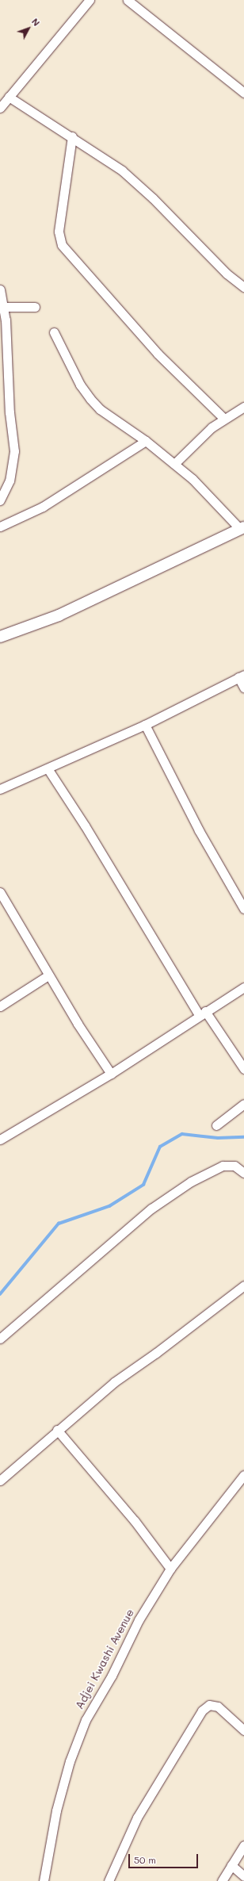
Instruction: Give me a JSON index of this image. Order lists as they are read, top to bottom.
{
  "streets": {
    "street": ["Adjei Kwashi Avenue"]
  },
  "scale_bar": "50 m",
  "north": "top right"
}
